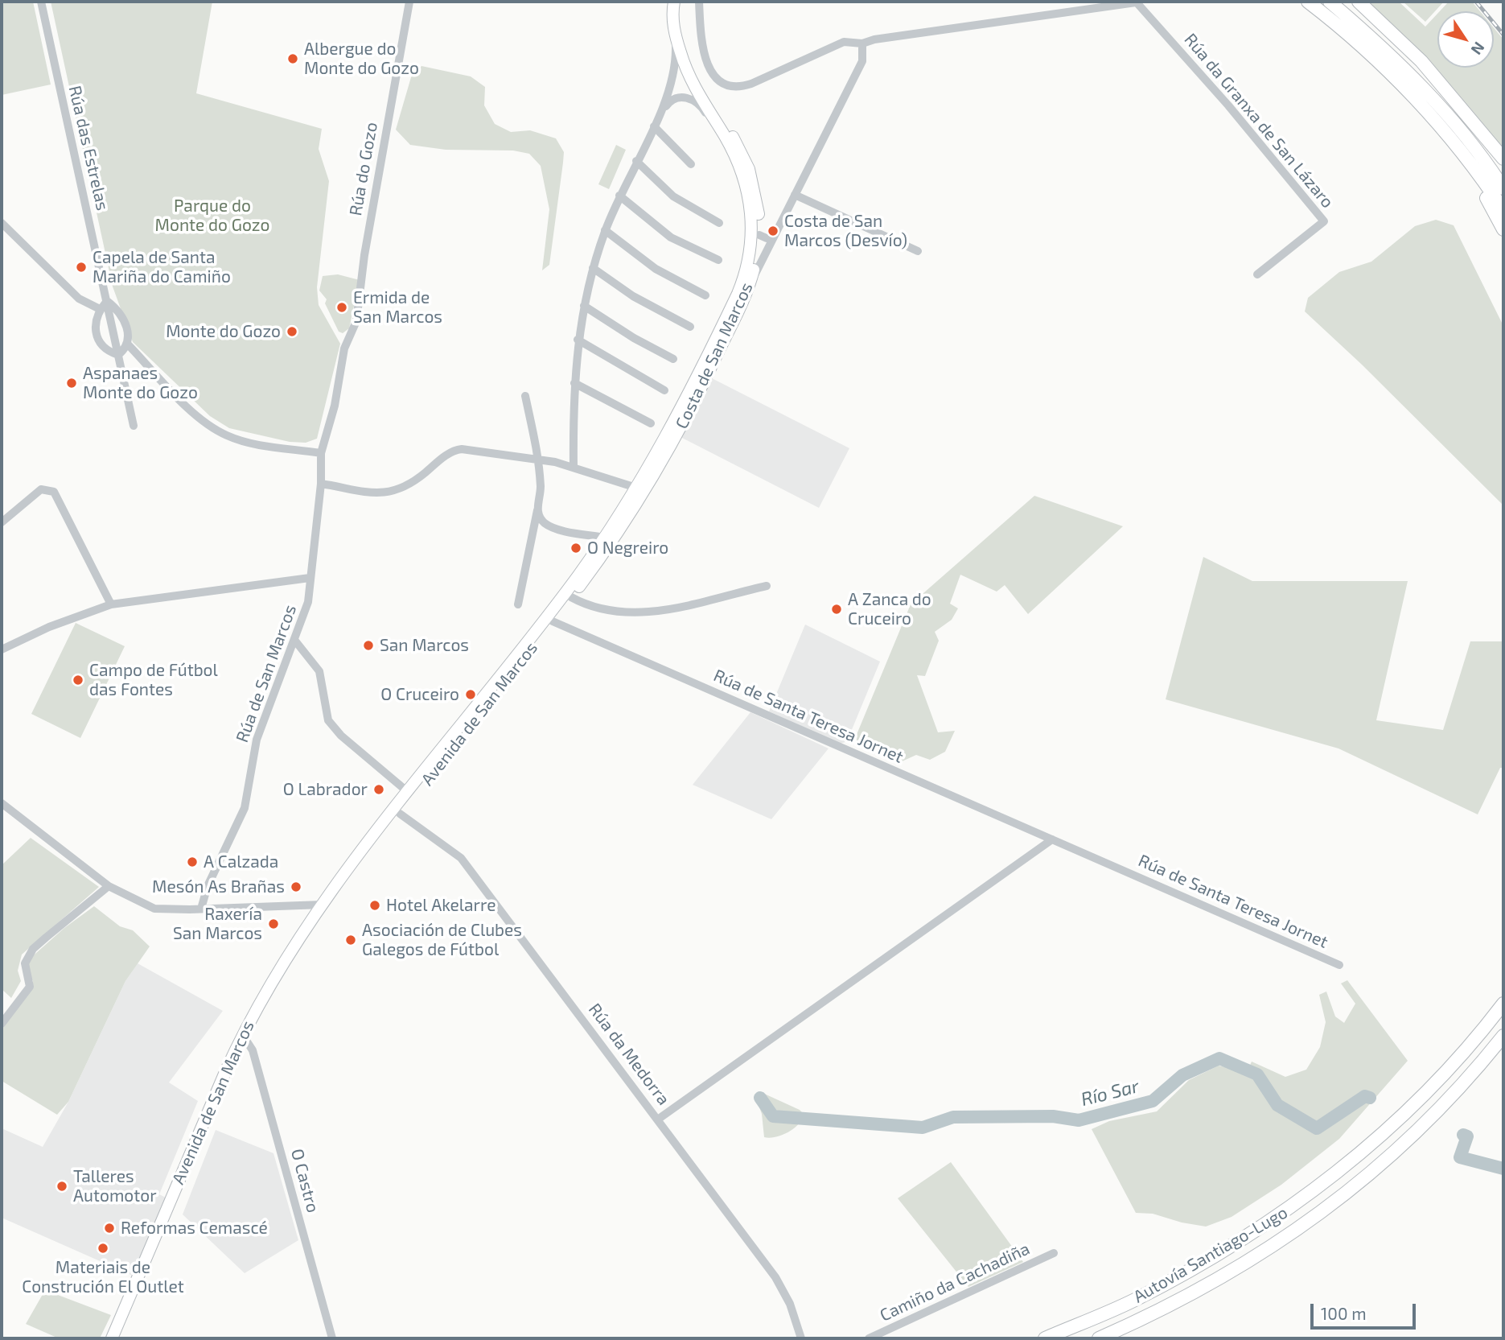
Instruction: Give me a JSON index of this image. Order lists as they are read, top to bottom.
{
  "streets": {
    "highway": ["Autovía Santiago-Lugo"],
    "main road": ["Costa de San Marcos", "Avenida de San Marcos"],
    "street": [
      "Rúa da Granxa de San Lázaro",
      "Rúa das Estrelas",
      "Rúa do Gozo",
      "Rúa de San Marcos",
      "Rúa de Santa Teresa Jornet",
      "Rúa da Medorra",
      "O Castro",
      "Camiño da Cachadiña"
    ]
  },
  "crossings": [
    ["Rúa do Gozo", "Rúa de San Marcos"],
    ["Costa de San Marcos", "Avenida de San Marcos"],
    ["Avenida de San Marcos", "Rúa de Santa Teresa Jornet"],
    ["Avenida de San Marcos", "Rúa da Medorra"],
    ["Avenida de San Marcos", "O Castro"]
  ],
  "water": ["Río Sar"],
  "parks": ["Parque do Monte do Gozo"],
  "places": [
    "Albergue do Monte do Gozo",
    "Costa de San Marcos (Desvío)",
    "Capela de Santa Mariña do Camiño",
    "Ermida de San Marcos",
    "Monte do Gozo",
    "Aspanaes Monte do Gozo",
    "O Negreiro",
    "A Zanca do Cruceiro",
    "San Marcos",
    "Campo de Fútbol das Fontes",
    "O Cruceiro",
    "O Labrador",
    "A Calzada",
    "Mesón As Brañas",
    "Hotel Akelarre",
    "Raxería San Marcos",
    "Asociación de Clubes Galegos de Fútbol",
    "Talleres Automotor",
    "Reformas Cemascé",
    "Materiais de Construción El Outlet"
  ],
  "scale_bar": "100 m",
  "north": "bottom right"
}
